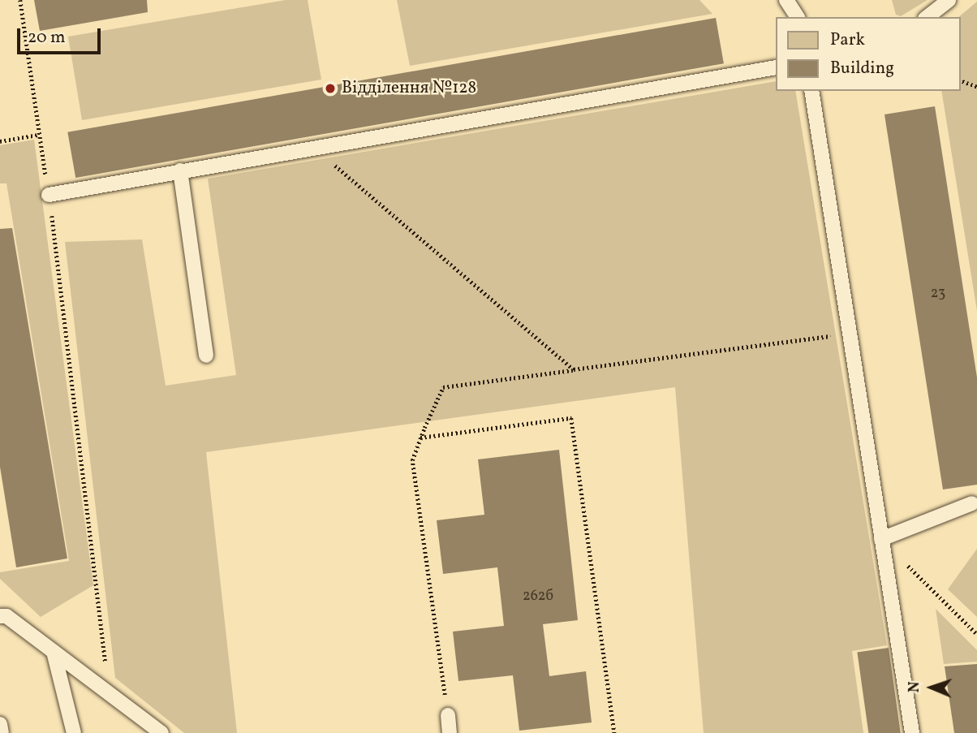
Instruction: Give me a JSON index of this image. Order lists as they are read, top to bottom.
{
  "places": ["Відділення №128"],
  "house_numbers": ["23", "262б"],
  "legend": ["Park", "Building"],
  "scale_bar": "20 m",
  "north": "left"
}
